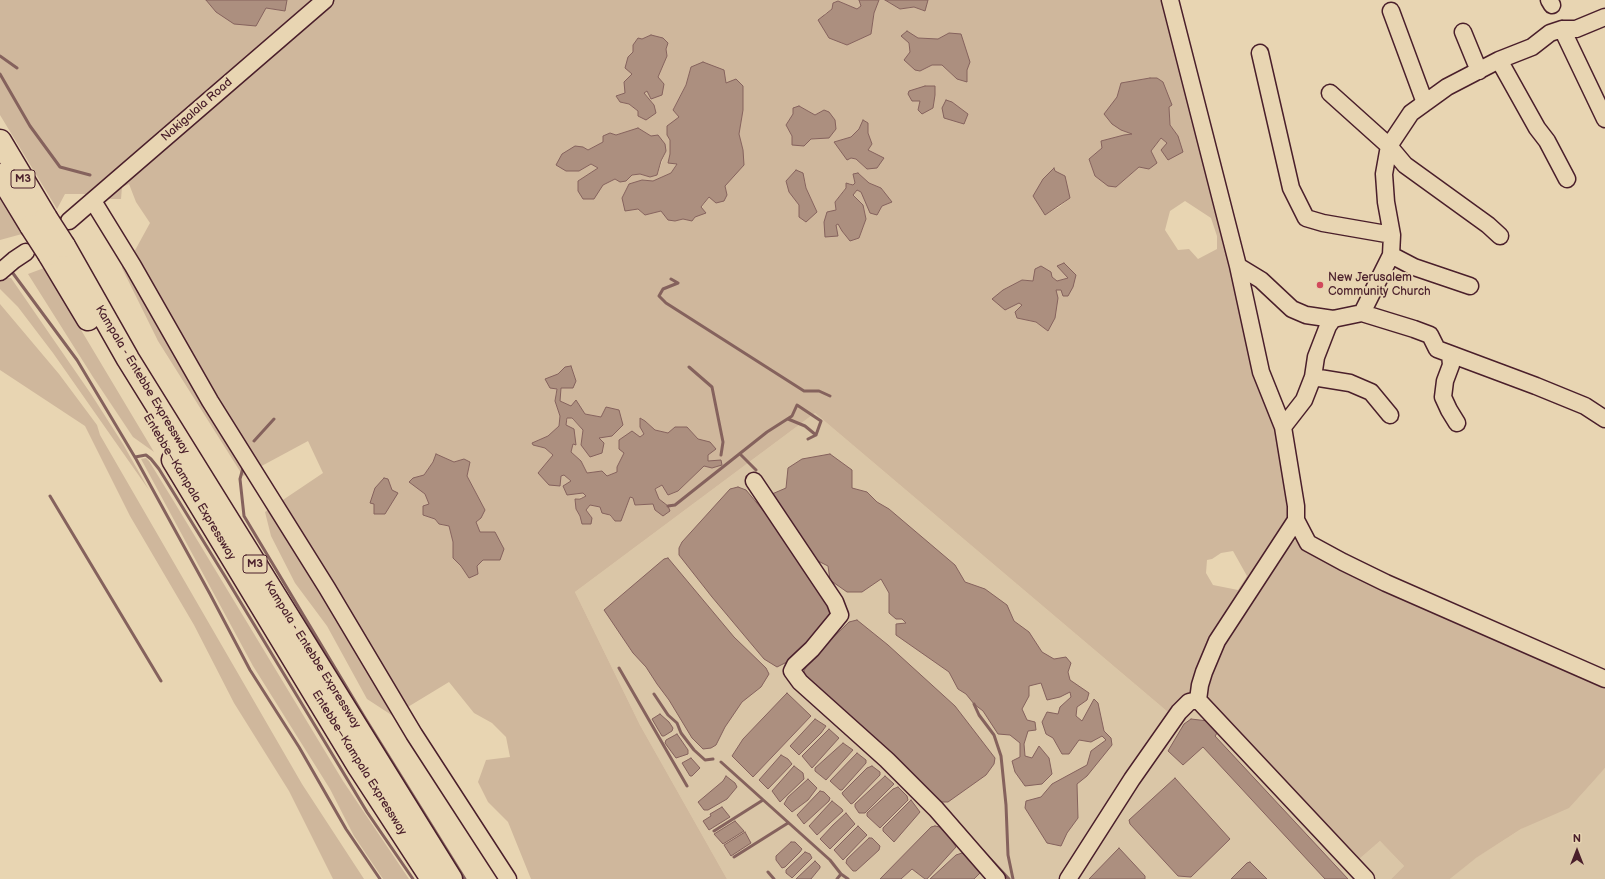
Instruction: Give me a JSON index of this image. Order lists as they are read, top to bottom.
{
  "streets": {
    "highway": ["M3", "Kampala - Entebbe Expressway", "Entebbe–Kampala Expressway"],
    "street": ["Nakigalala Road"]
  },
  "crossings": [
    ["Kampala - Entebbe Expressway", "Entebbe–Kampala Expressway"]
  ],
  "places": ["New Jerusalem Community Church"],
  "north": "top"
}
